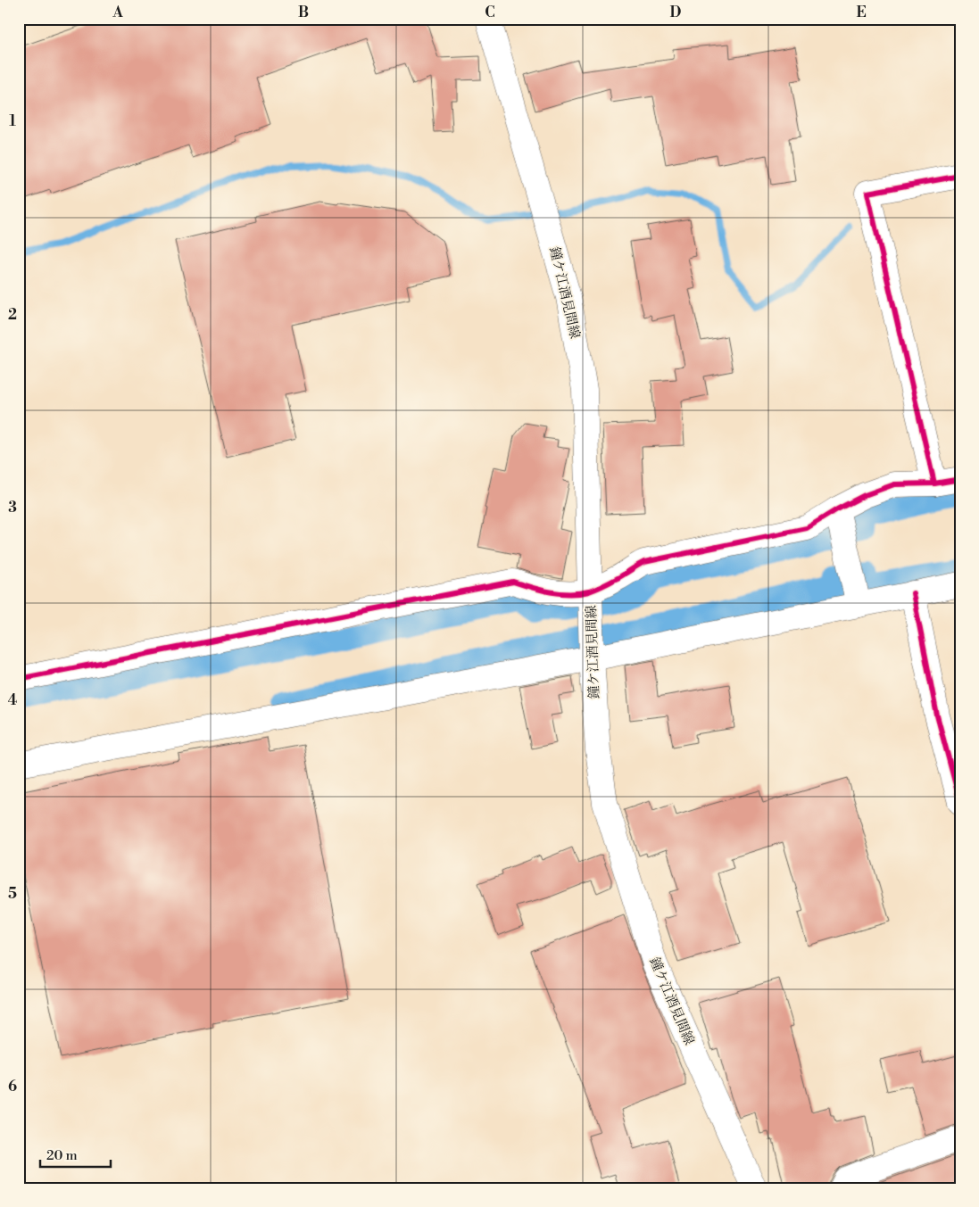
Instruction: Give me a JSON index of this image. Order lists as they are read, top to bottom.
{
  "streets": {
    "street": ["鐘ケ江酒見間線"]
  },
  "scale_bar": "20 m",
  "grid": {
    "columns": [
      "A",
      "B",
      "C",
      "D",
      "E"
    ],
    "rows": [
      "1",
      "2",
      "3",
      "4",
      "5",
      "6"
    ]
  }
}
